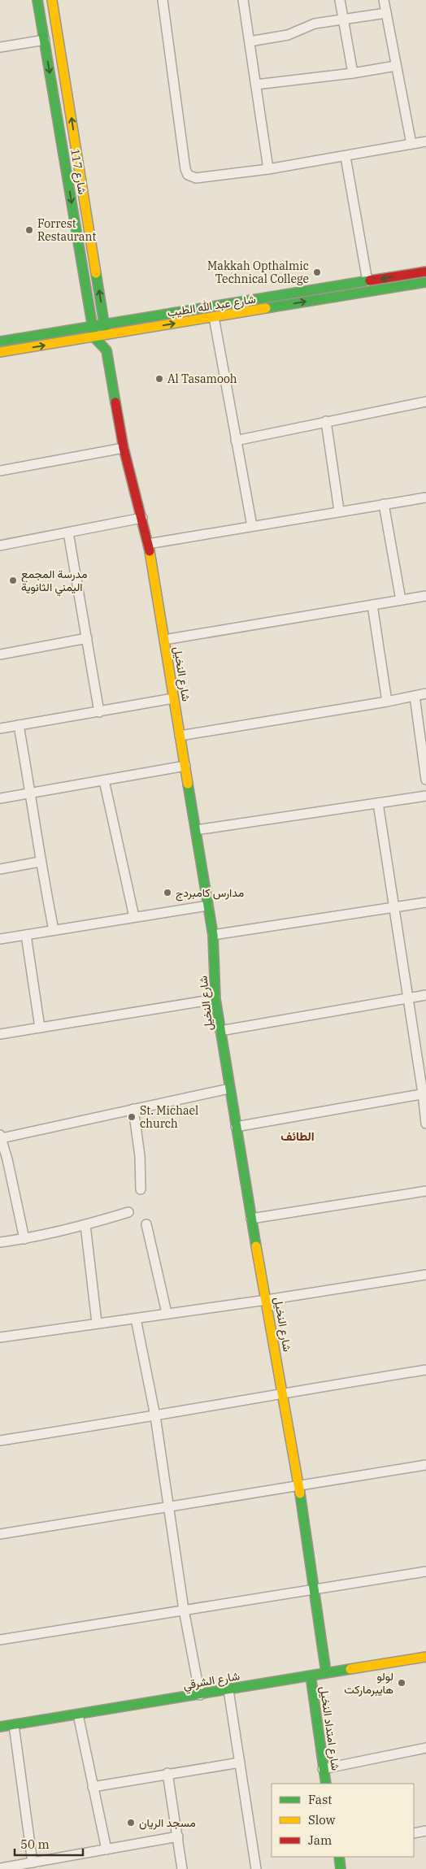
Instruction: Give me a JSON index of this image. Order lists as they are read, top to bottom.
{
  "streets": {
    "street": [
      "شارع 117",
      "شارع عبد الله الطيب",
      "شارع النخيل",
      "شارع الشرقي",
      "شارع امتداد النخيل"
    ]
  },
  "crossings": [
    ["شارع 117", "شارع عبد الله الطيب"],
    ["شارع 117", "شارع النخيل"],
    ["شارع عبد الله الطيب", "شارع النخيل"],
    ["شارع النخيل", "شارع الشرقي"],
    ["شارع الشرقي", "شارع امتداد النخيل"]
  ],
  "districts": ["الطائف"],
  "places": [
    "Forrest Restaurant",
    "Makkah Opthalmic Technical College",
    "Al Tasamooh",
    "مدرسة المجمع اليمني الثانوية",
    "مدارس كامبردج",
    "St. Michael church",
    "لولو هايبرماركت",
    "مسجد الريان"
  ],
  "legend": ["Fast", "Slow", "Jam"],
  "scale_bar": "50 m"
}
